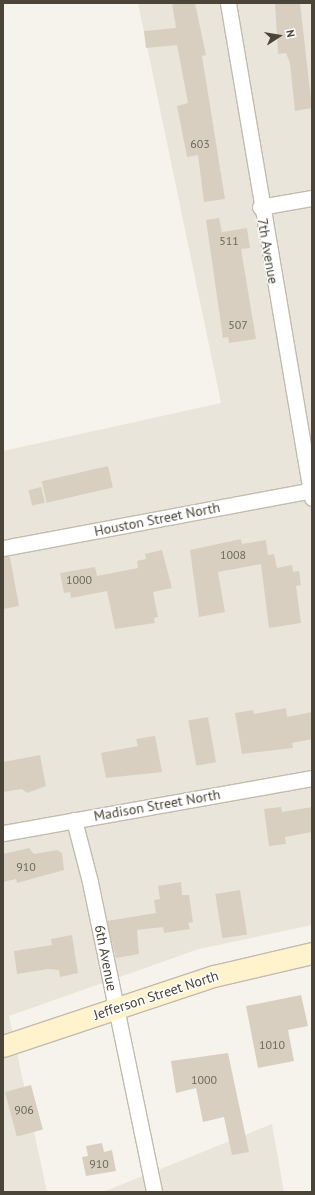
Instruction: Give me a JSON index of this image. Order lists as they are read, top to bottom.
{
  "streets": {
    "main road": ["Jefferson Street North"],
    "street": [
      "7th Avenue",
      "Houston Street North",
      "Madison Street North",
      "6th Avenue"
    ]
  },
  "crossings": [
    ["7th Avenue", "Houston Street North"],
    ["Madison Street North", "6th Avenue"],
    ["6th Avenue", "Jefferson Street North"]
  ],
  "house_numbers": [
    "603",
    "511",
    "507",
    "1008",
    "1000",
    "910",
    "1010",
    "1000",
    "906",
    "910"
  ],
  "north": "right"
}
